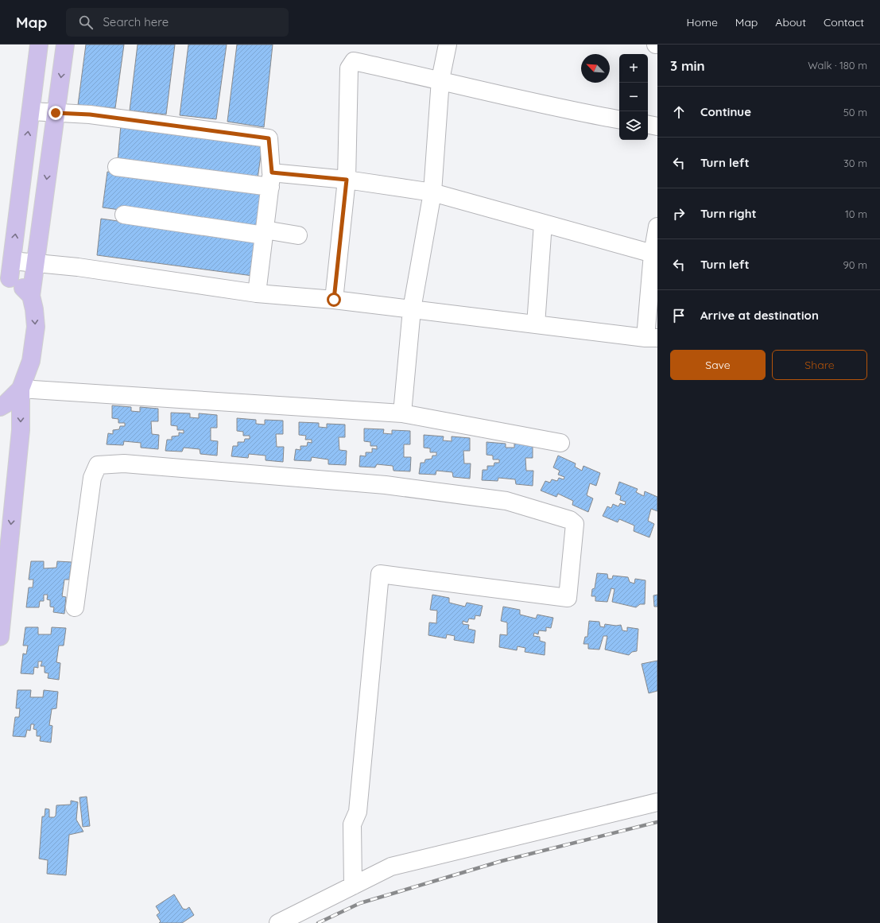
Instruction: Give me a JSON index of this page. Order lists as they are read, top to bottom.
{
  "north": "top left",
  "page": {
    "header": "Map",
    "search": "Search here",
    "nav": [
      "Home",
      "Map",
      "About",
      "Contact"
    ],
    "heading": ["3 min", "Walk · 180 m"],
    "map_buttons": ["+", "−"],
    "list": [
      ["Continue", "50 m"],
      ["Turn left", "30 m"],
      ["Turn right", "10 m"],
      ["Turn left", "90 m"],
      "Arrive at destination"
    ],
    "buttons": ["Save", "Share"]
  }
}
